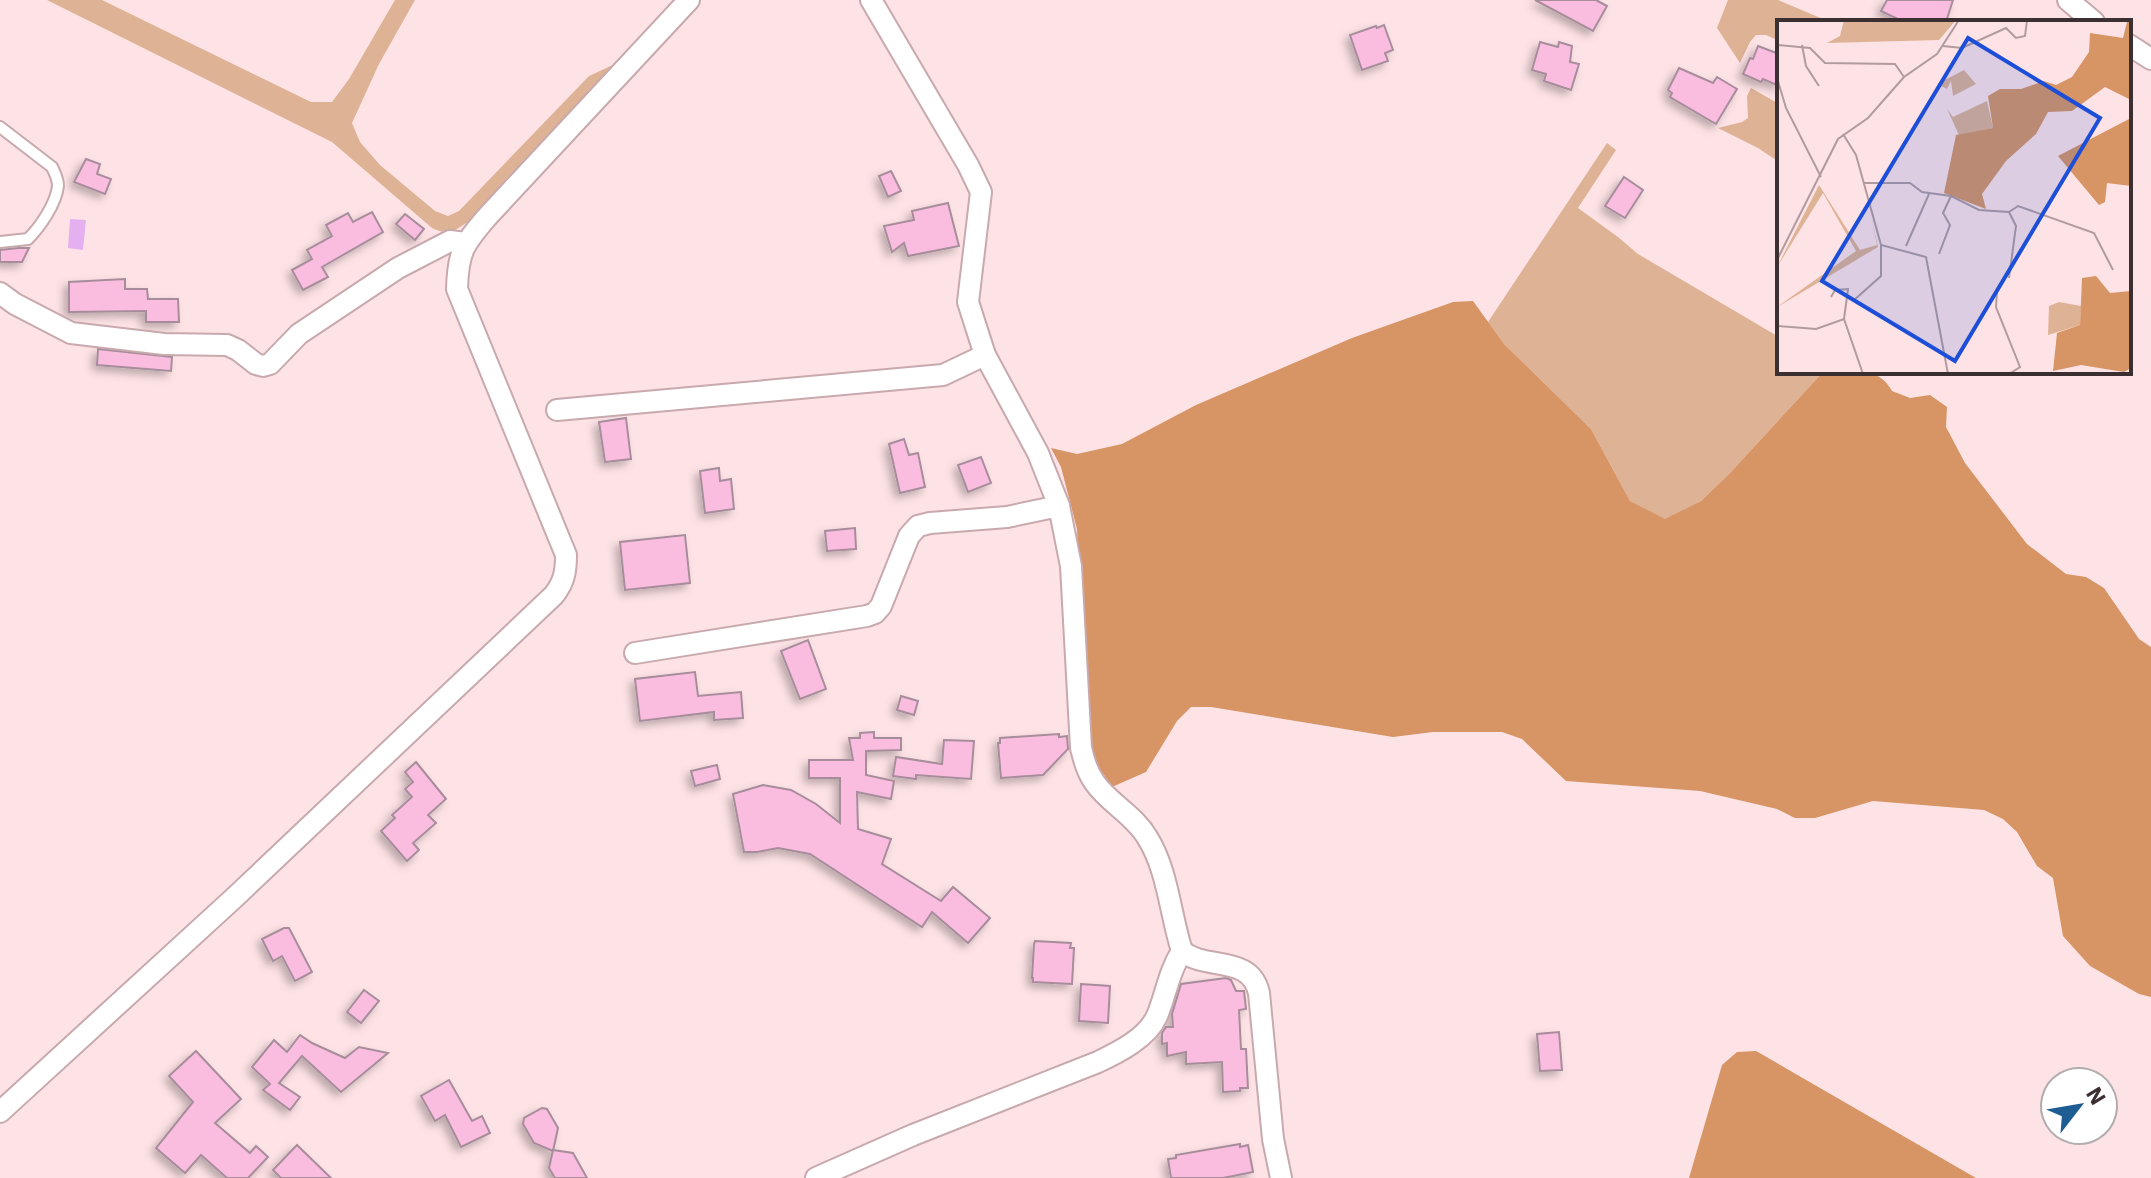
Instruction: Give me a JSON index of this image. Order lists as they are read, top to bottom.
{
  "north": "top right"
}
